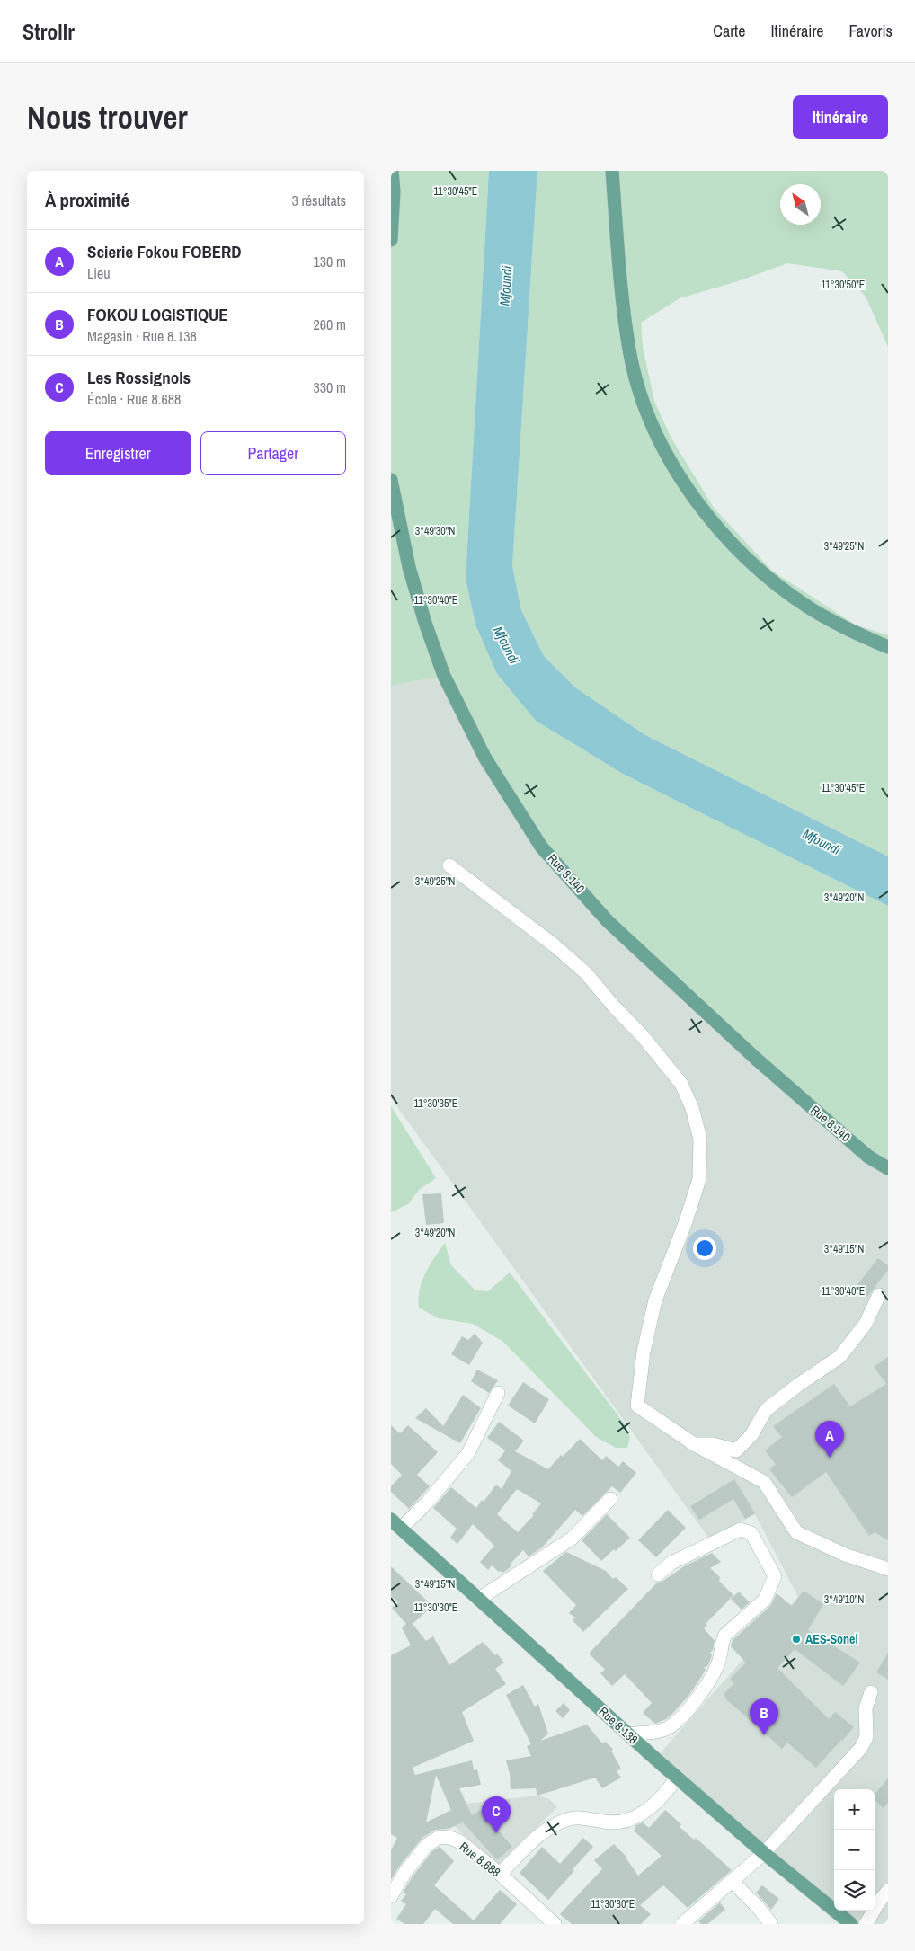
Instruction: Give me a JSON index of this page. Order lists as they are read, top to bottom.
{
  "streets": {
    "main road": ["Rue 8.140", "Rue 8.138"],
    "street": ["Rue 8.688"]
  },
  "water": ["Mfoundi"],
  "places": ["AES-Sonel"],
  "north": "top left",
  "page": {
    "header": "Strollr",
    "nav": ["Carte", "Itinéraire", "Favoris"],
    "buttons": [
      "Itinéraire",
      ["Enregistrer", "Partager"]
    ],
    "title": "Nous trouver",
    "heading": ["À proximité", "3 résultats"],
    "list": [
      {
        "mark": "A",
        "name": "Scierie Fokou FOBERD",
        "note": "Lieu",
        "value": "130 m"
      },
      {
        "mark": "B",
        "name": "FOKOU LOGISTIQUE",
        "note": "Magasin · Rue 8.138",
        "value": "260 m"
      },
      {
        "mark": "C",
        "name": "Les Rossignols",
        "note": "École · Rue 8.688",
        "value": "330 m"
      }
    ],
    "pins": ["A", "B", "C"],
    "map_buttons": ["+", "−"]
  },
  "coordinates": [
    "11°30'45\"E",
    "11°30'50\"E",
    "3°49'30\"N",
    "3°49'25\"N",
    "11°30'40\"E",
    "3°49'20\"N",
    "11°30'35\"E",
    "3°49'15\"N",
    "3°49'10\"N",
    "11°30'30\"E"
  ]
}
